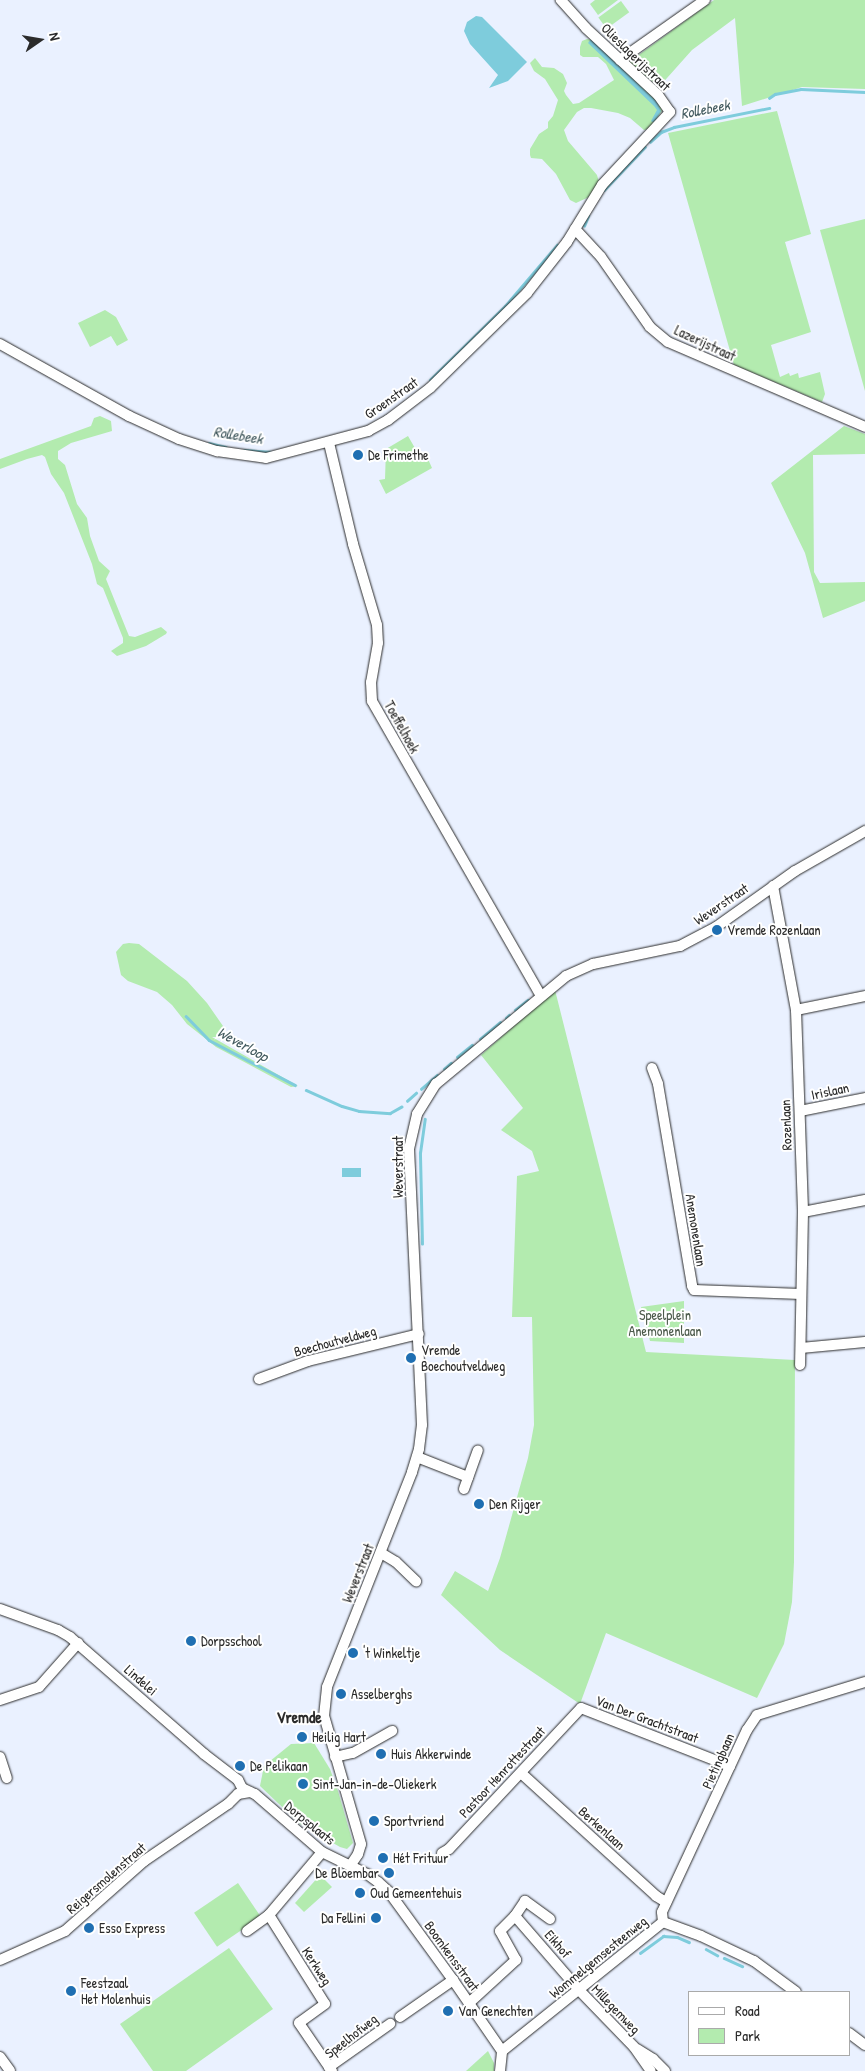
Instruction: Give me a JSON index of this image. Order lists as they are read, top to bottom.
{
  "streets": {
    "street": [
      "Olieslagerijstraat",
      "Lazerijstraat",
      "Groenstraat",
      "Toeffelhoek",
      "Weverstraat",
      "Irislaan",
      "Rozenlaan",
      "Anemonenlaan",
      "Boechoutveldweg",
      "Lindelei",
      "Van Der Grachtstraat",
      "Pietingbaan",
      "Pastoor Henrottestraat",
      "Dorpsplaats",
      "Berkenlaan",
      "Reigersmolenstraat",
      "Eikhof",
      "Boomkensstraat",
      "Wommelgemsesteenweg",
      "Kerkweg",
      "Millegemweg",
      "Speelhofweg"
    ]
  },
  "crossings": [
    ["Olieslagerijstraat", "Groenstraat"],
    ["Lazerijstraat", "Groenstraat"],
    ["Groenstraat", "Toeffelhoek"],
    ["Toeffelhoek", "Weverstraat"],
    ["Weverstraat", "Rozenlaan"],
    ["Weverstraat", "Boechoutveldweg"],
    ["Weverstraat", "Dorpsplaats"],
    ["Irislaan", "Rozenlaan"],
    ["Rozenlaan", "Anemonenlaan"],
    ["Lindelei", "Dorpsplaats"],
    ["Lindelei", "Reigersmolenstraat"],
    ["Van Der Grachtstraat", "Pietingbaan"],
    ["Van Der Grachtstraat", "Pastoor Henrottestraat"],
    ["Pietingbaan", "Berkenlaan"],
    ["Pietingbaan", "Wommelgemsesteenweg"],
    ["Pastoor Henrottestraat", "Berkenlaan"],
    ["Dorpsplaats", "Reigersmolenstraat"],
    ["Dorpsplaats", "Boomkensstraat"],
    ["Eikhof", "Boomkensstraat"],
    ["Eikhof", "Wommelgemsesteenweg"],
    ["Eikhof", "Millegemweg"],
    ["Boomkensstraat", "Wommelgemsesteenweg"],
    ["Boomkensstraat", "Speelhofweg"],
    ["Wommelgemsesteenweg", "Millegemweg"],
    ["Kerkweg", "Speelhofweg"]
  ],
  "districts": ["Vremde"],
  "water": ["Rollebeek", "Weverloop"],
  "parks": ["Speelplein Anemonenlaan"],
  "places": [
    "De Frimethe",
    "Vremde Rozenlaan",
    "Vremde Boechoutveldweg",
    "Den Rijger",
    "Dorpsschool",
    "'t Winkeltje",
    "Asselberghs",
    "Heilig Hart",
    "Huis Akkerwinde",
    "De Pelikaan",
    "Sint-Jan-in-de-Oliekerk",
    "Sportvriend",
    "Hét Frituur",
    "De Bloembar",
    "Oud Gemeentehuis",
    "Da Fellini",
    "Esso Express",
    "Feestzaal Het Molenhuis",
    "Van Genechten"
  ],
  "legend": ["Road", "Park"],
  "north": "right"
}
